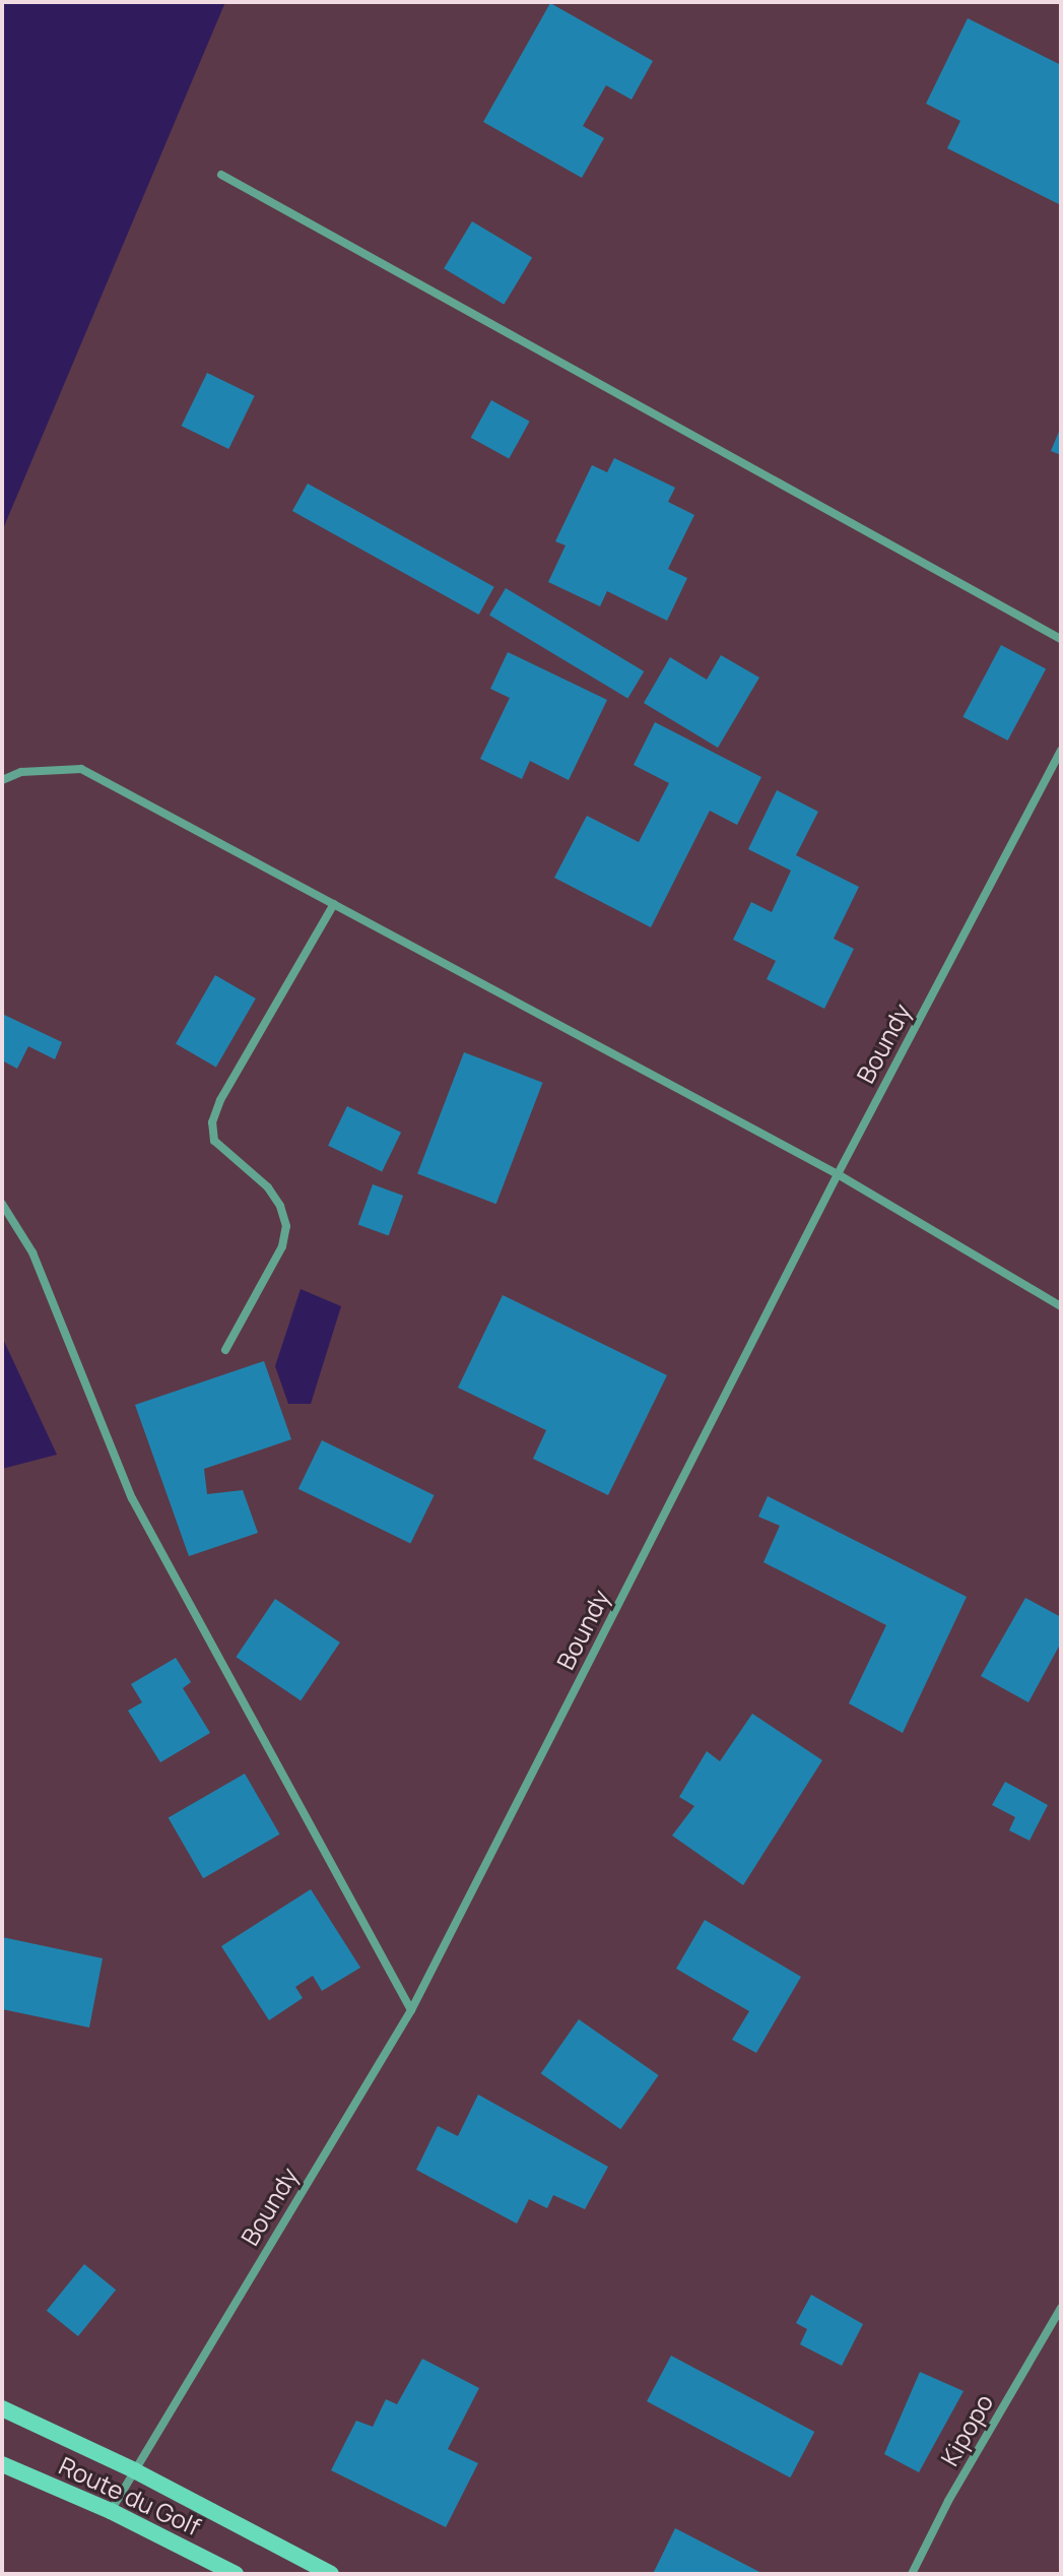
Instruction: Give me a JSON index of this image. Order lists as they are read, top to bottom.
{
  "streets": {
    "main road": ["Route du Golf"],
    "street": ["Boundy", "Kipopo"]
  },
  "crossings": [
    ["Boundy", "Route du Golf"]
  ]
}
